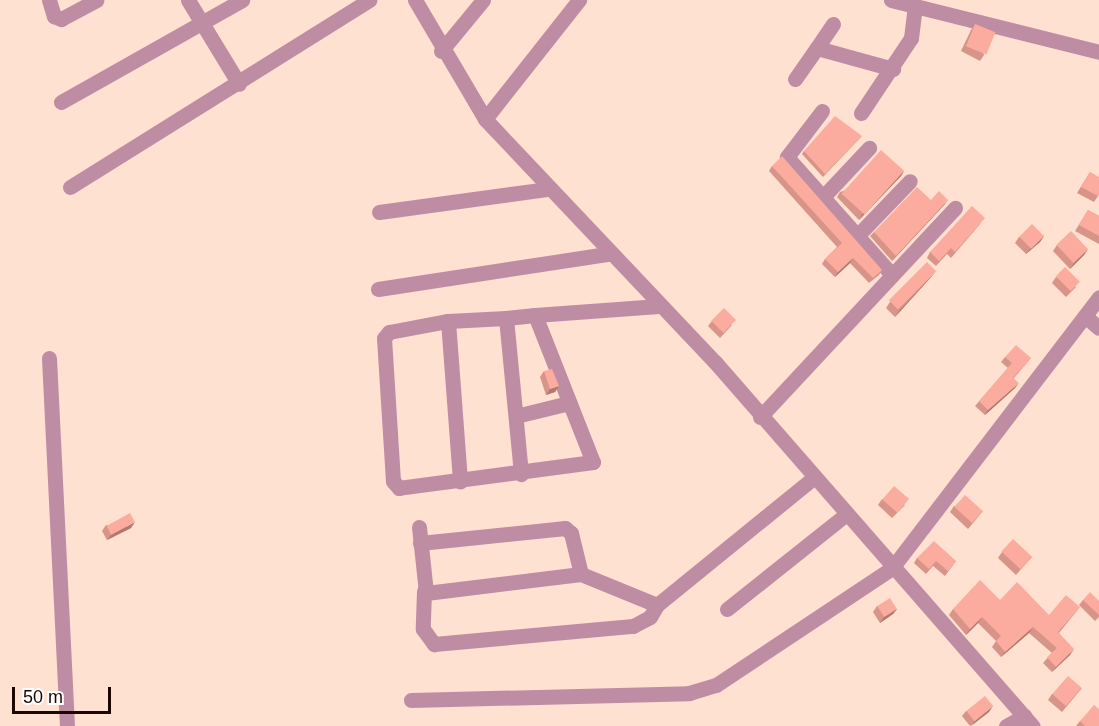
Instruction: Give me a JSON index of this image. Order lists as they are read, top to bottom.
{
  "scale_bar": "50 m"
}
